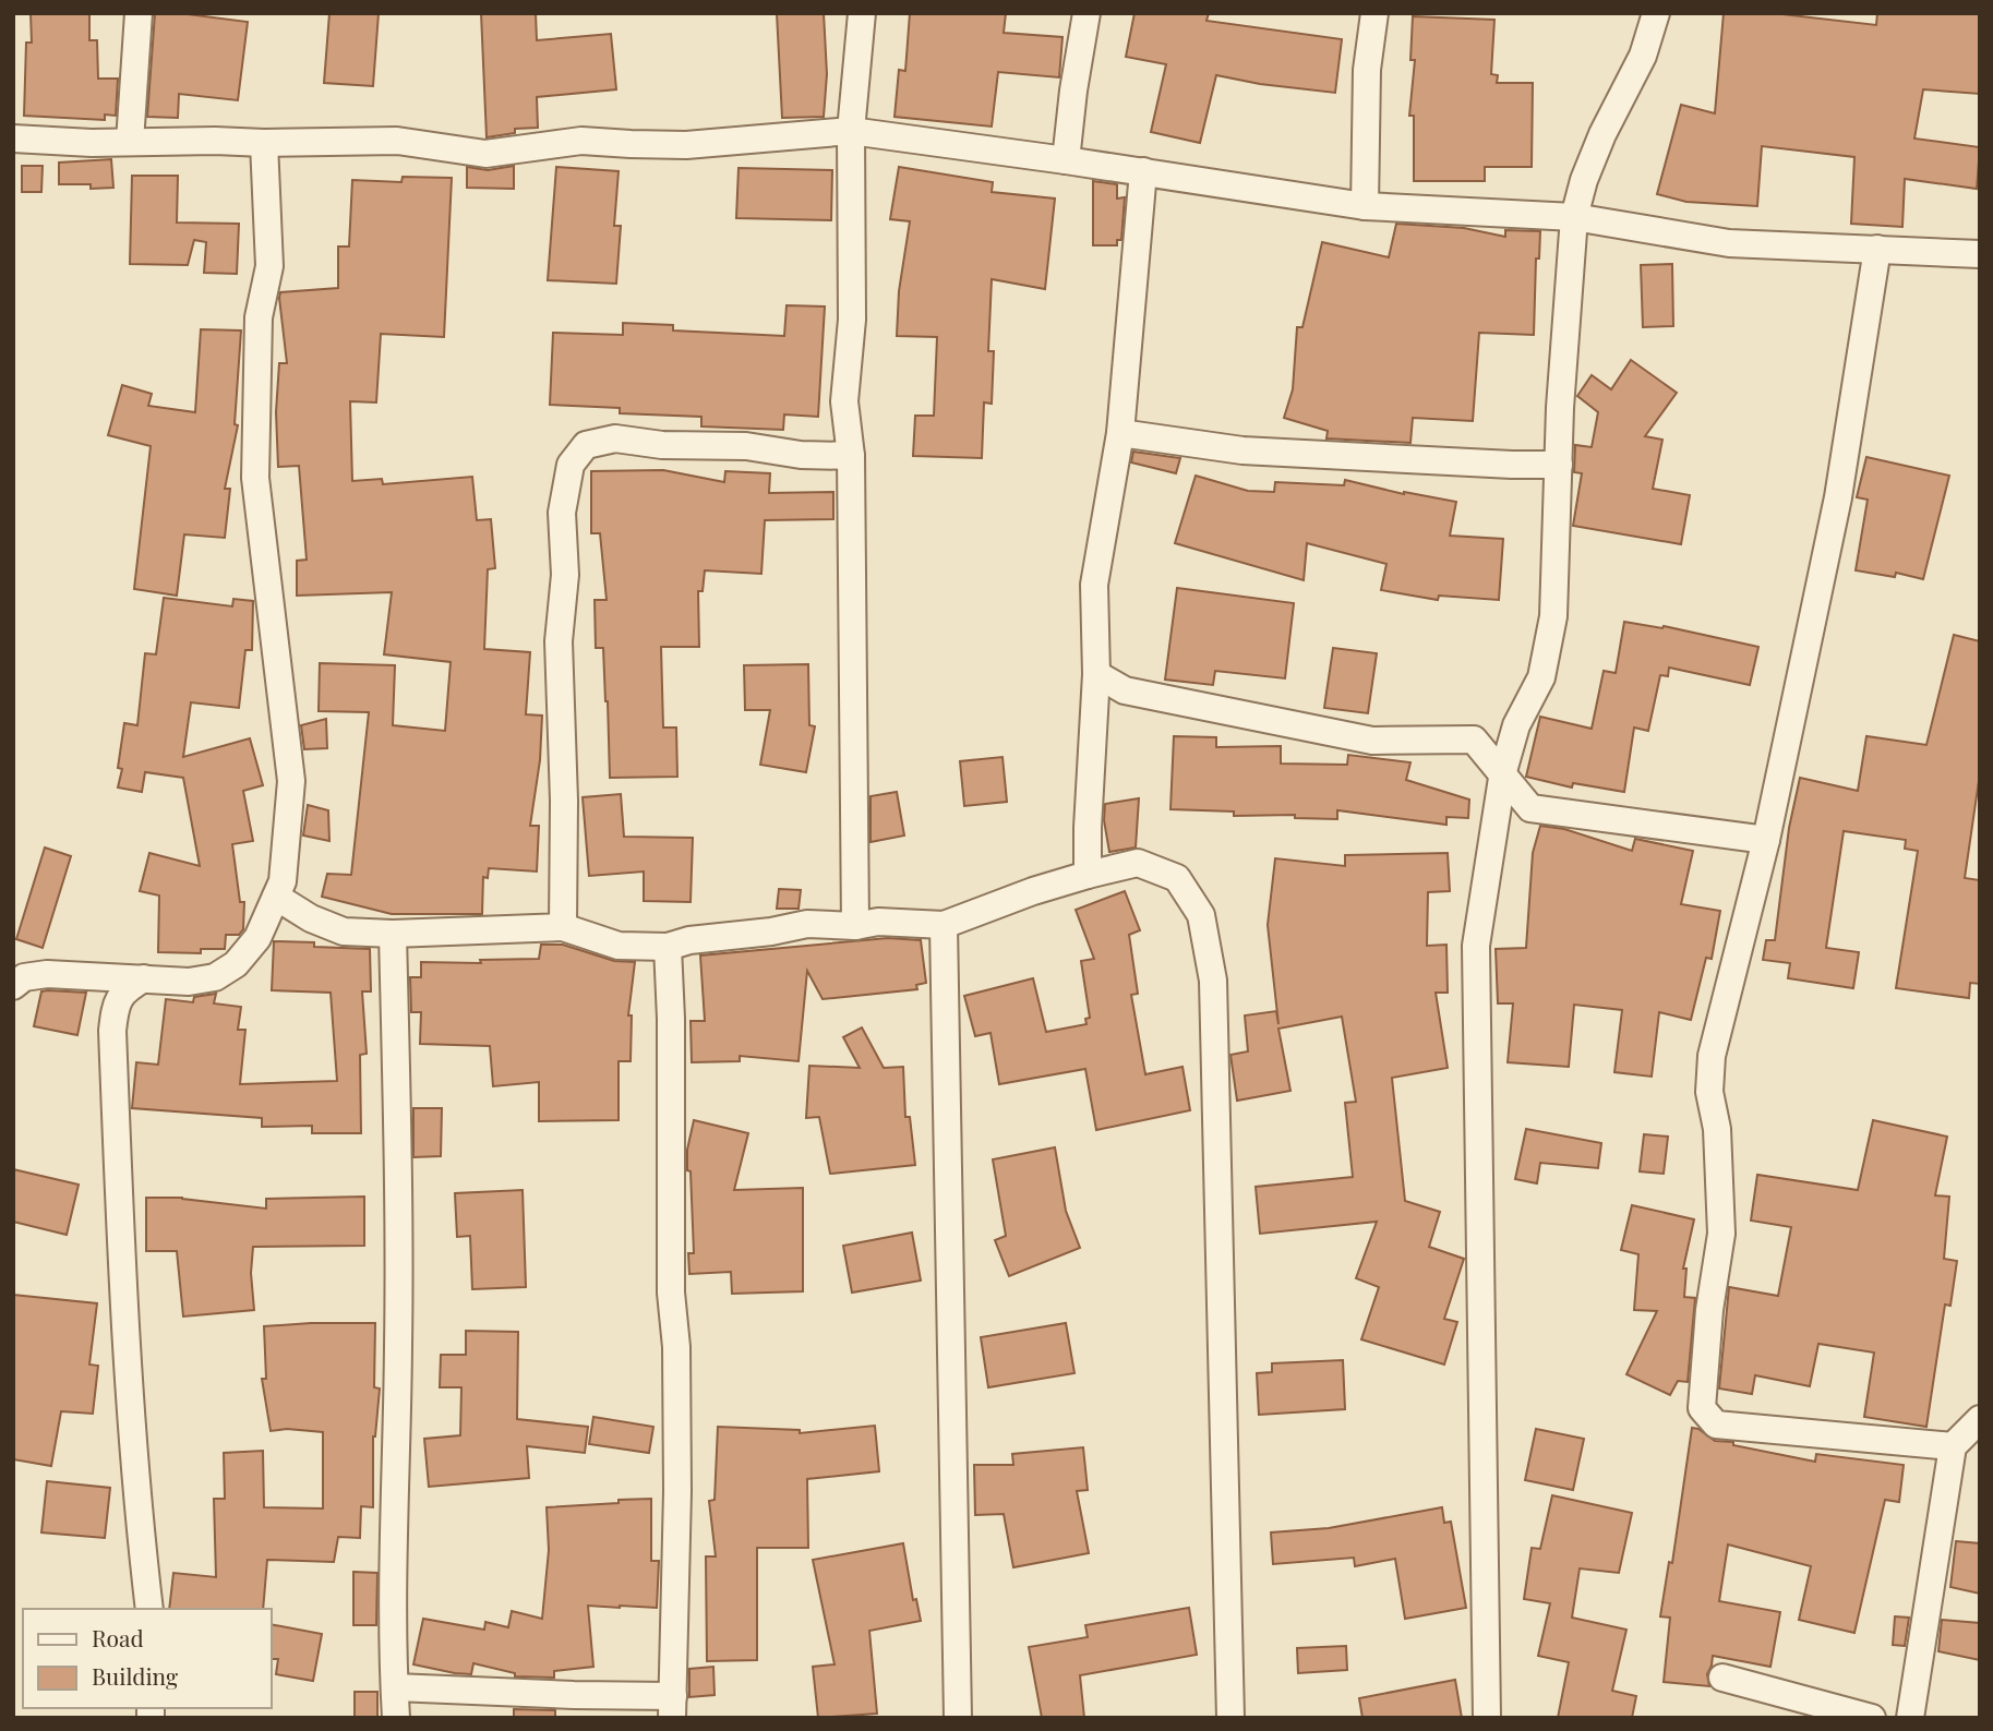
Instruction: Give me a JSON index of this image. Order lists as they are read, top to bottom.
{
  "legend": ["Road", "Building"]
}
